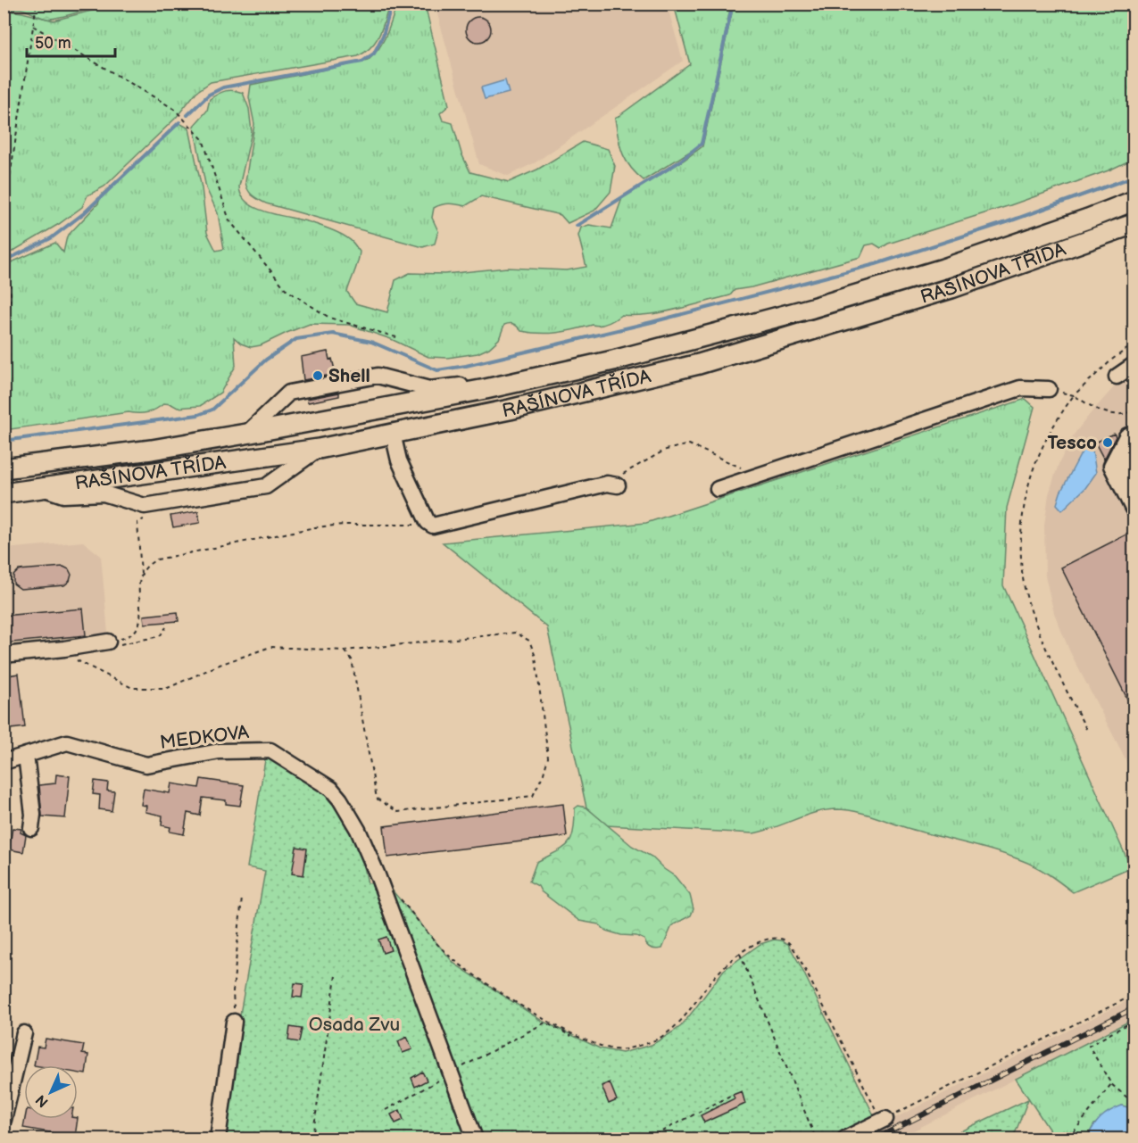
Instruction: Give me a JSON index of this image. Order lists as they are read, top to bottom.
{
  "streets": {
    "main road": ["RAŠÍNOVA TŘÍDA"],
    "street": ["MEDKOVA"]
  },
  "parks": ["Osada Zvu"],
  "places": ["Shell", "Tesco"],
  "scale_bar": "50 m",
  "north": "bottom left"
}
